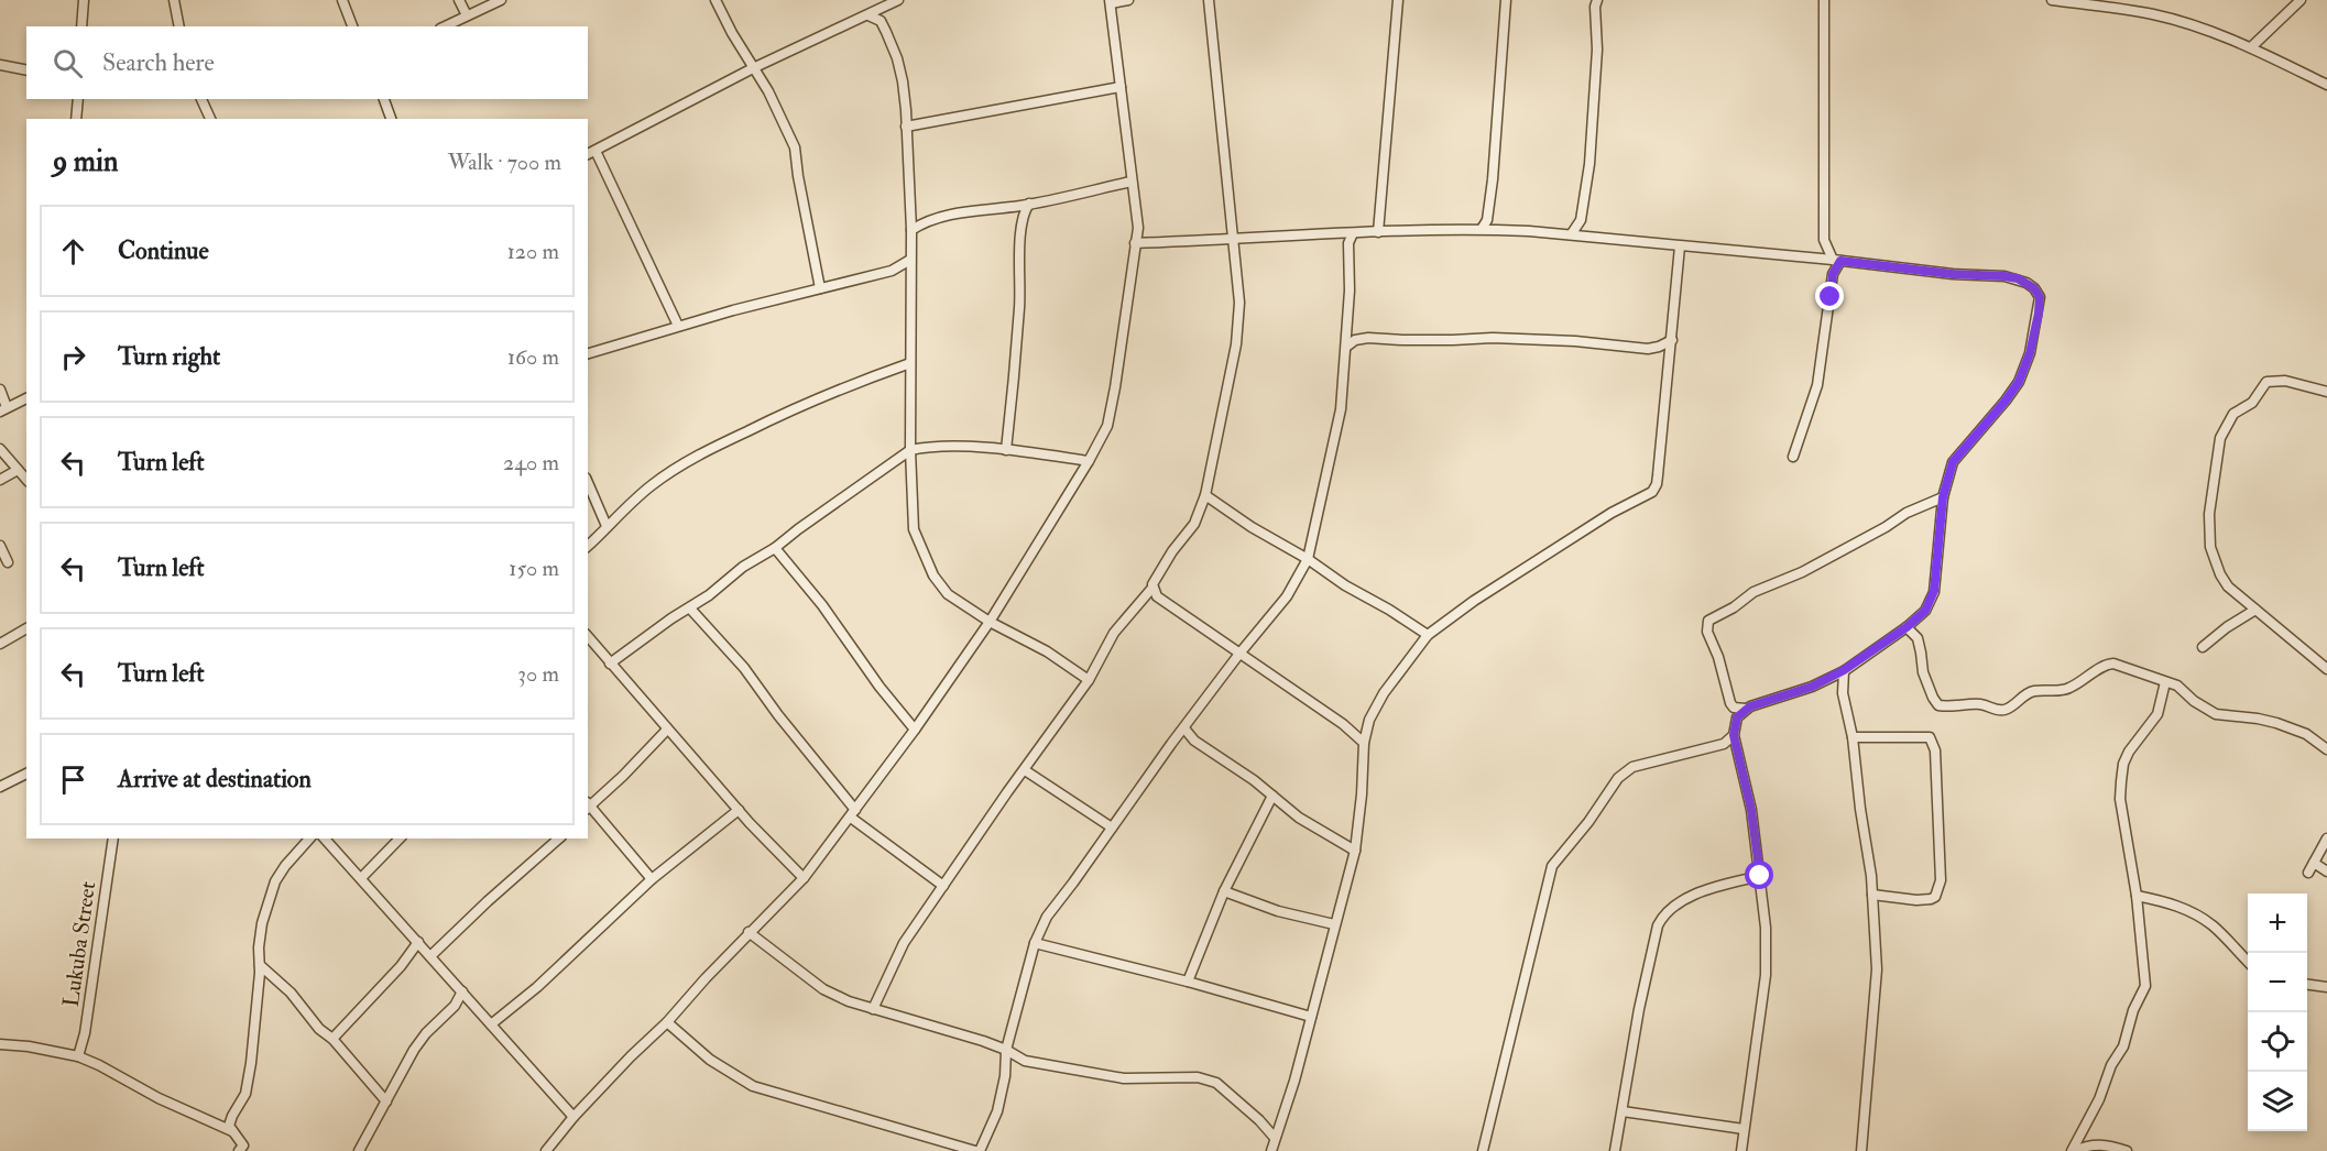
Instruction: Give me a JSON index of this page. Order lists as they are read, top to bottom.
{
  "streets": {
    "street": ["Lukuba Street"]
  },
  "page": {
    "search": "Search here",
    "heading": ["9 min", "Walk · 700 m"],
    "list": [
      ["Continue", "120 m"],
      ["Turn right", "160 m"],
      ["Turn left", "240 m"],
      ["Turn left", "150 m"],
      ["Turn left", "30 m"],
      "Arrive at destination"
    ],
    "map_buttons": ["+", "−"]
  }
}
